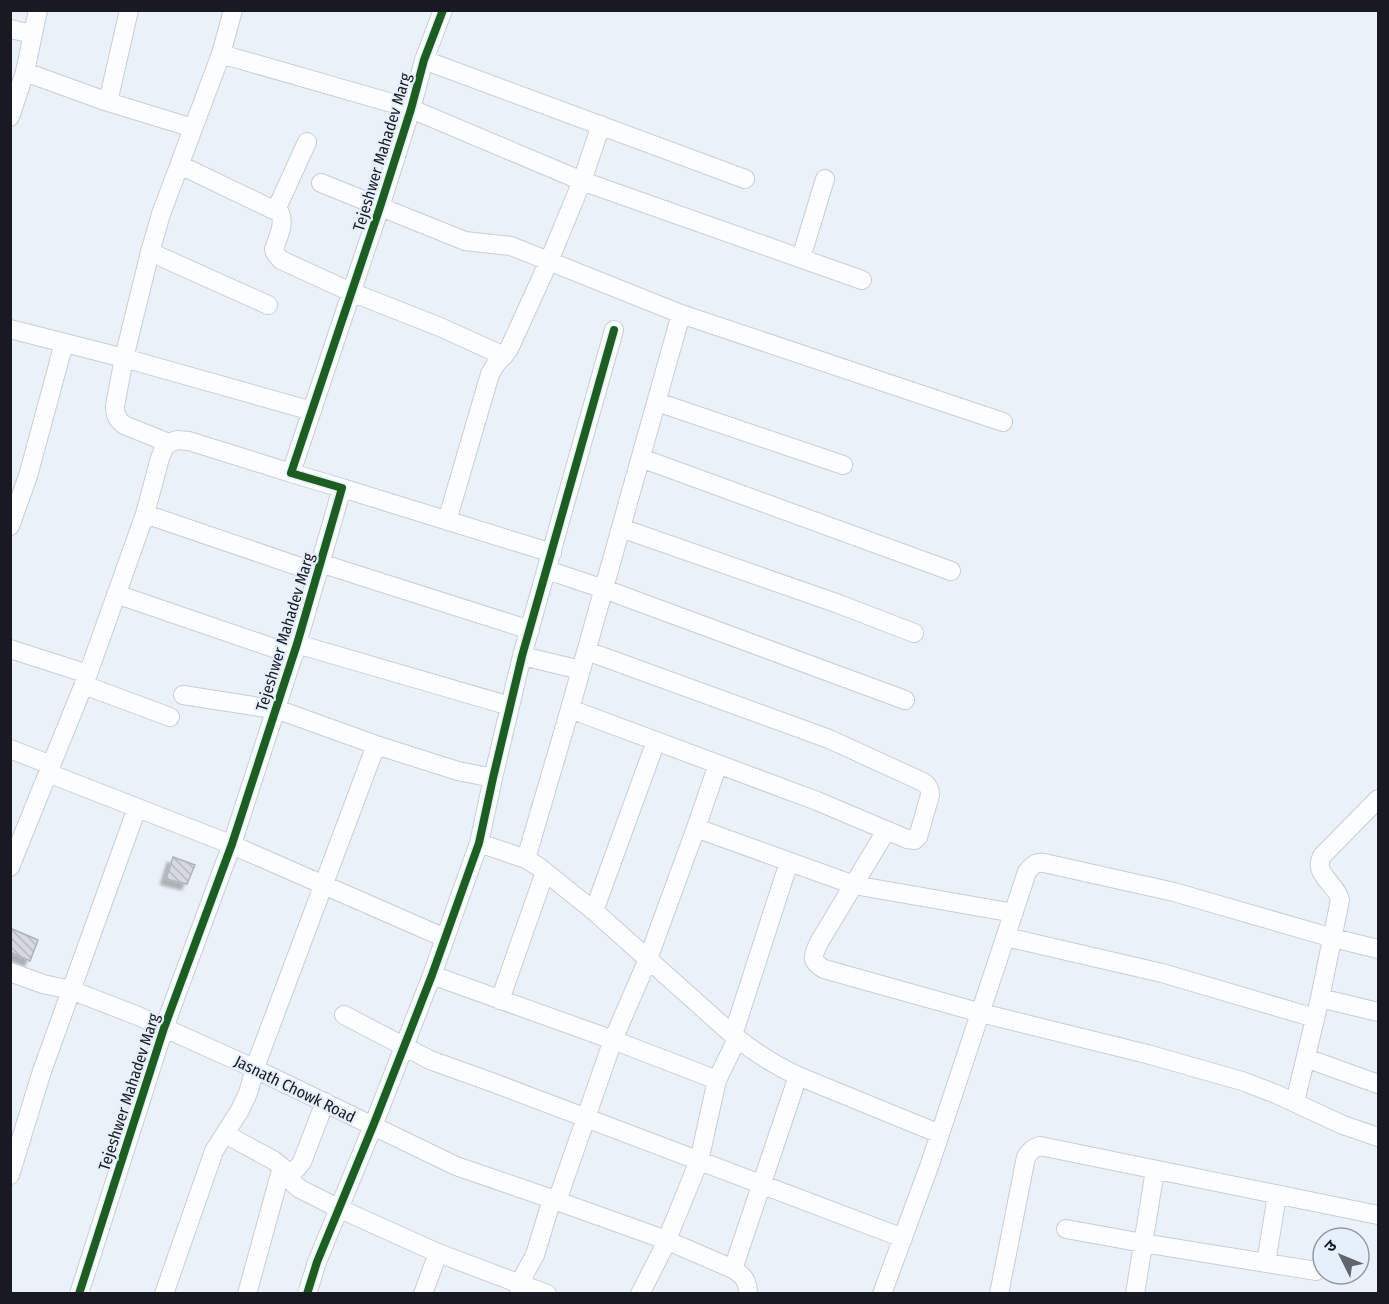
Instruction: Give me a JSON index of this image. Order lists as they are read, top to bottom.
{
  "streets": {
    "street": ["Tejeshwer Mahadev Marg", "Jasnath Chowk Road"]
  },
  "crossings": [
    ["Tejeshwer Mahadev Marg", "Jasnath Chowk Road"]
  ],
  "north": "top left"
}
